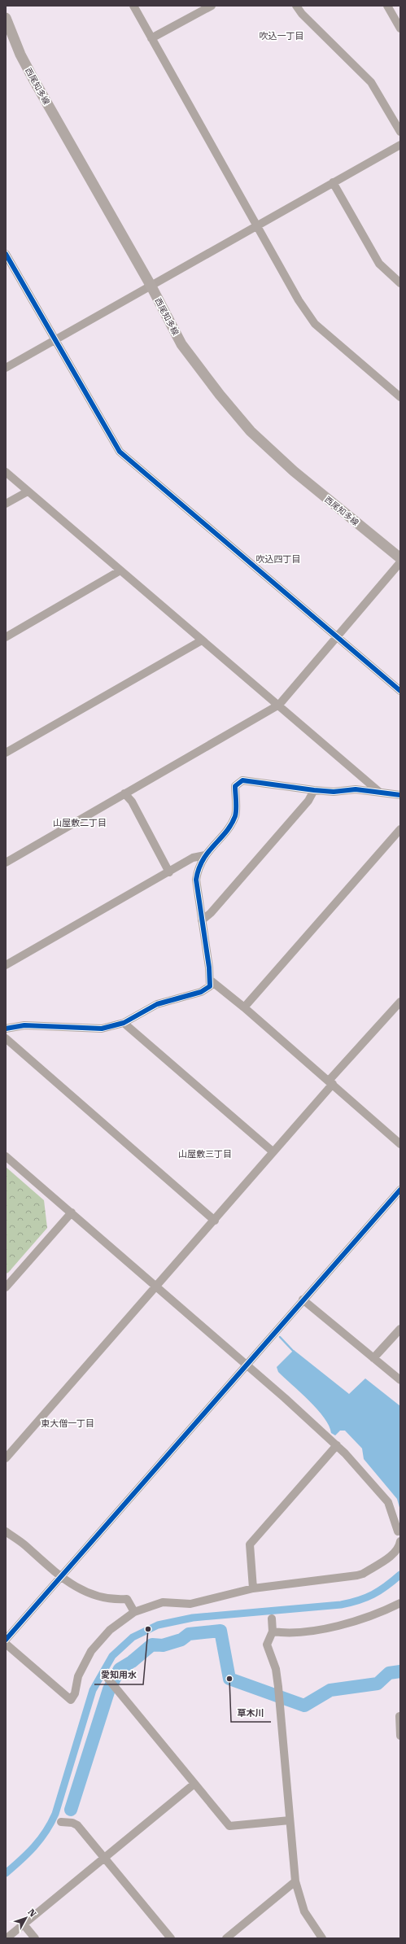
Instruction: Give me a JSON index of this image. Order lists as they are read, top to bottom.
{
  "streets": {
    "main road": ["西尾知多線"]
  },
  "districts": [
    "吹込一丁目",
    "吹込四丁目",
    "山屋敷二丁目",
    "山屋敷三丁目",
    "東大僧一丁目"
  ],
  "places": ["愛知用水", "草木川"],
  "north": "top right"
}
